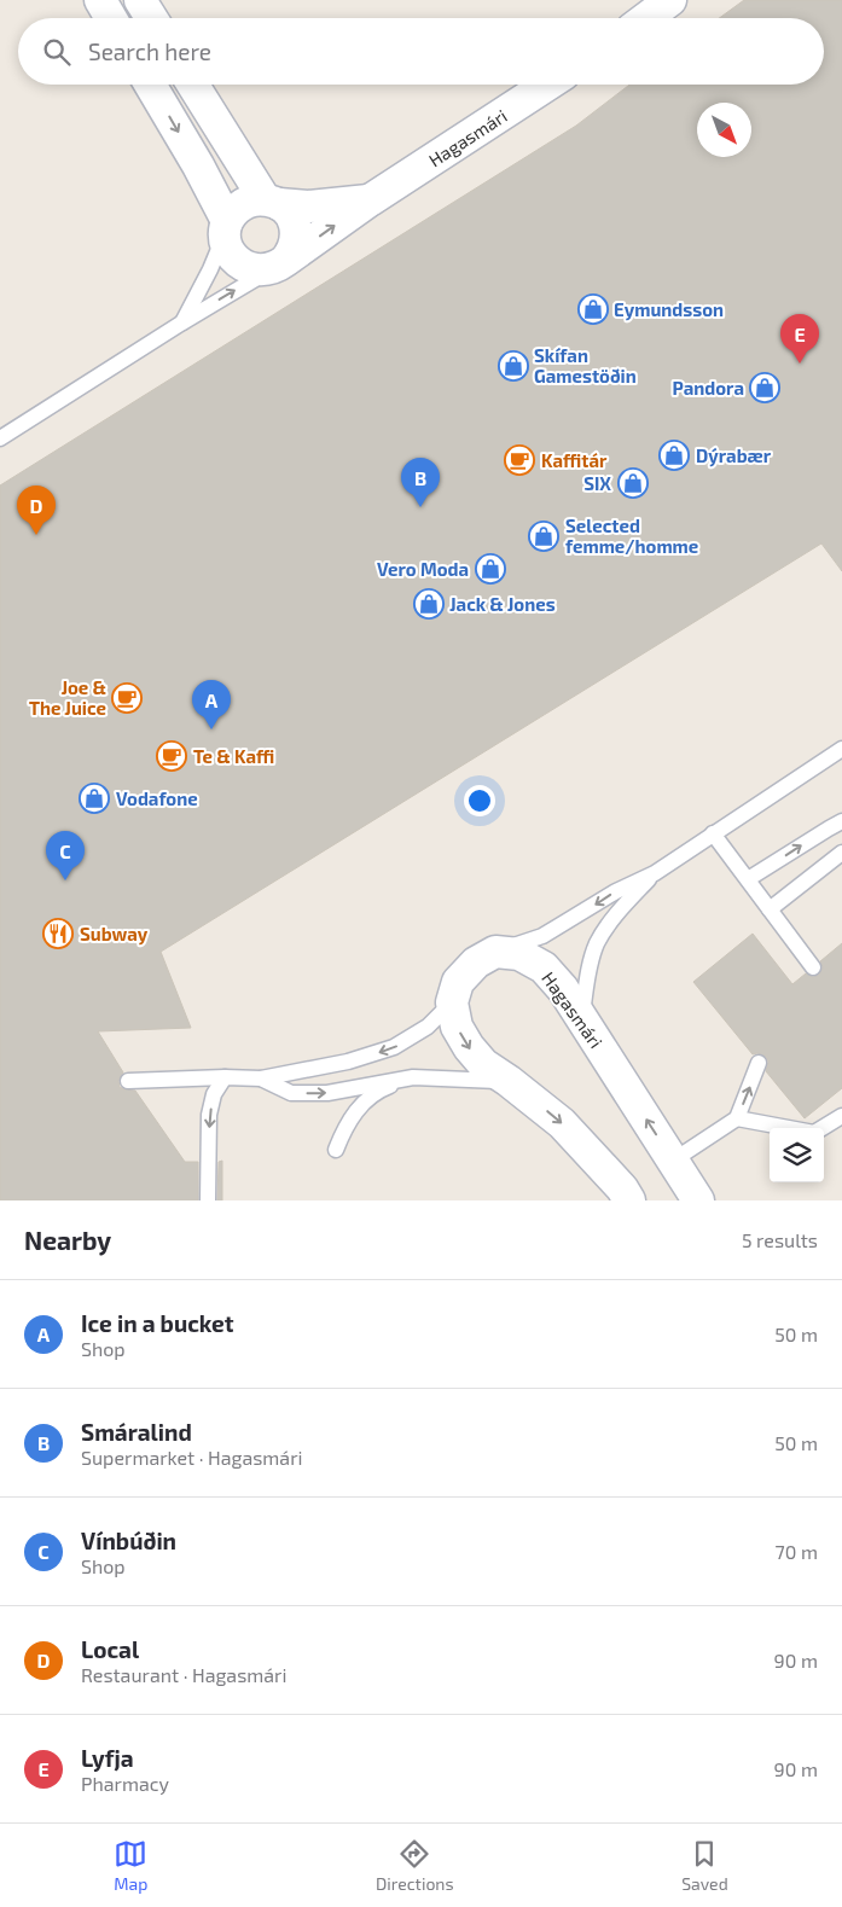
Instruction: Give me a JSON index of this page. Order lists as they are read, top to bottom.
{
  "streets": {
    "street": ["Hagasmári"]
  },
  "places": {
    "shop": [
      "Eymundsson",
      "Skífan Gamestöðin",
      "Pandora",
      "Dýrabær",
      "SIX",
      "Selected femme/homme",
      "Vero Moda",
      "Jack & Jones",
      "Vodafone"
    ],
    "cafe": ["Kaffitár", "Joe & The Juice", "Te & Kaffi"],
    "restaurant": ["Subway"]
  },
  "north": "bottom right",
  "page": {
    "search": "Search here",
    "pins": [
      "E",
      "B",
      "D",
      "A",
      "C"
    ],
    "heading": ["Nearby", "5 results"],
    "list": [
      {
        "mark": "A",
        "name": "Ice in a bucket",
        "note": "Shop",
        "value": "50 m"
      },
      {
        "mark": "B",
        "name": "Smáralind",
        "note": "Supermarket · Hagasmári",
        "value": "50 m"
      },
      {
        "mark": "C",
        "name": "Vínbúðin",
        "note": "Shop",
        "value": "70 m"
      },
      {
        "mark": "D",
        "name": "Local",
        "note": "Restaurant · Hagasmári",
        "value": "90 m"
      },
      {
        "mark": "E",
        "name": "Lyfja",
        "note": "Pharmacy",
        "value": "90 m"
      }
    ],
    "nav": ["Map", "Directions", "Saved"]
  }
}
